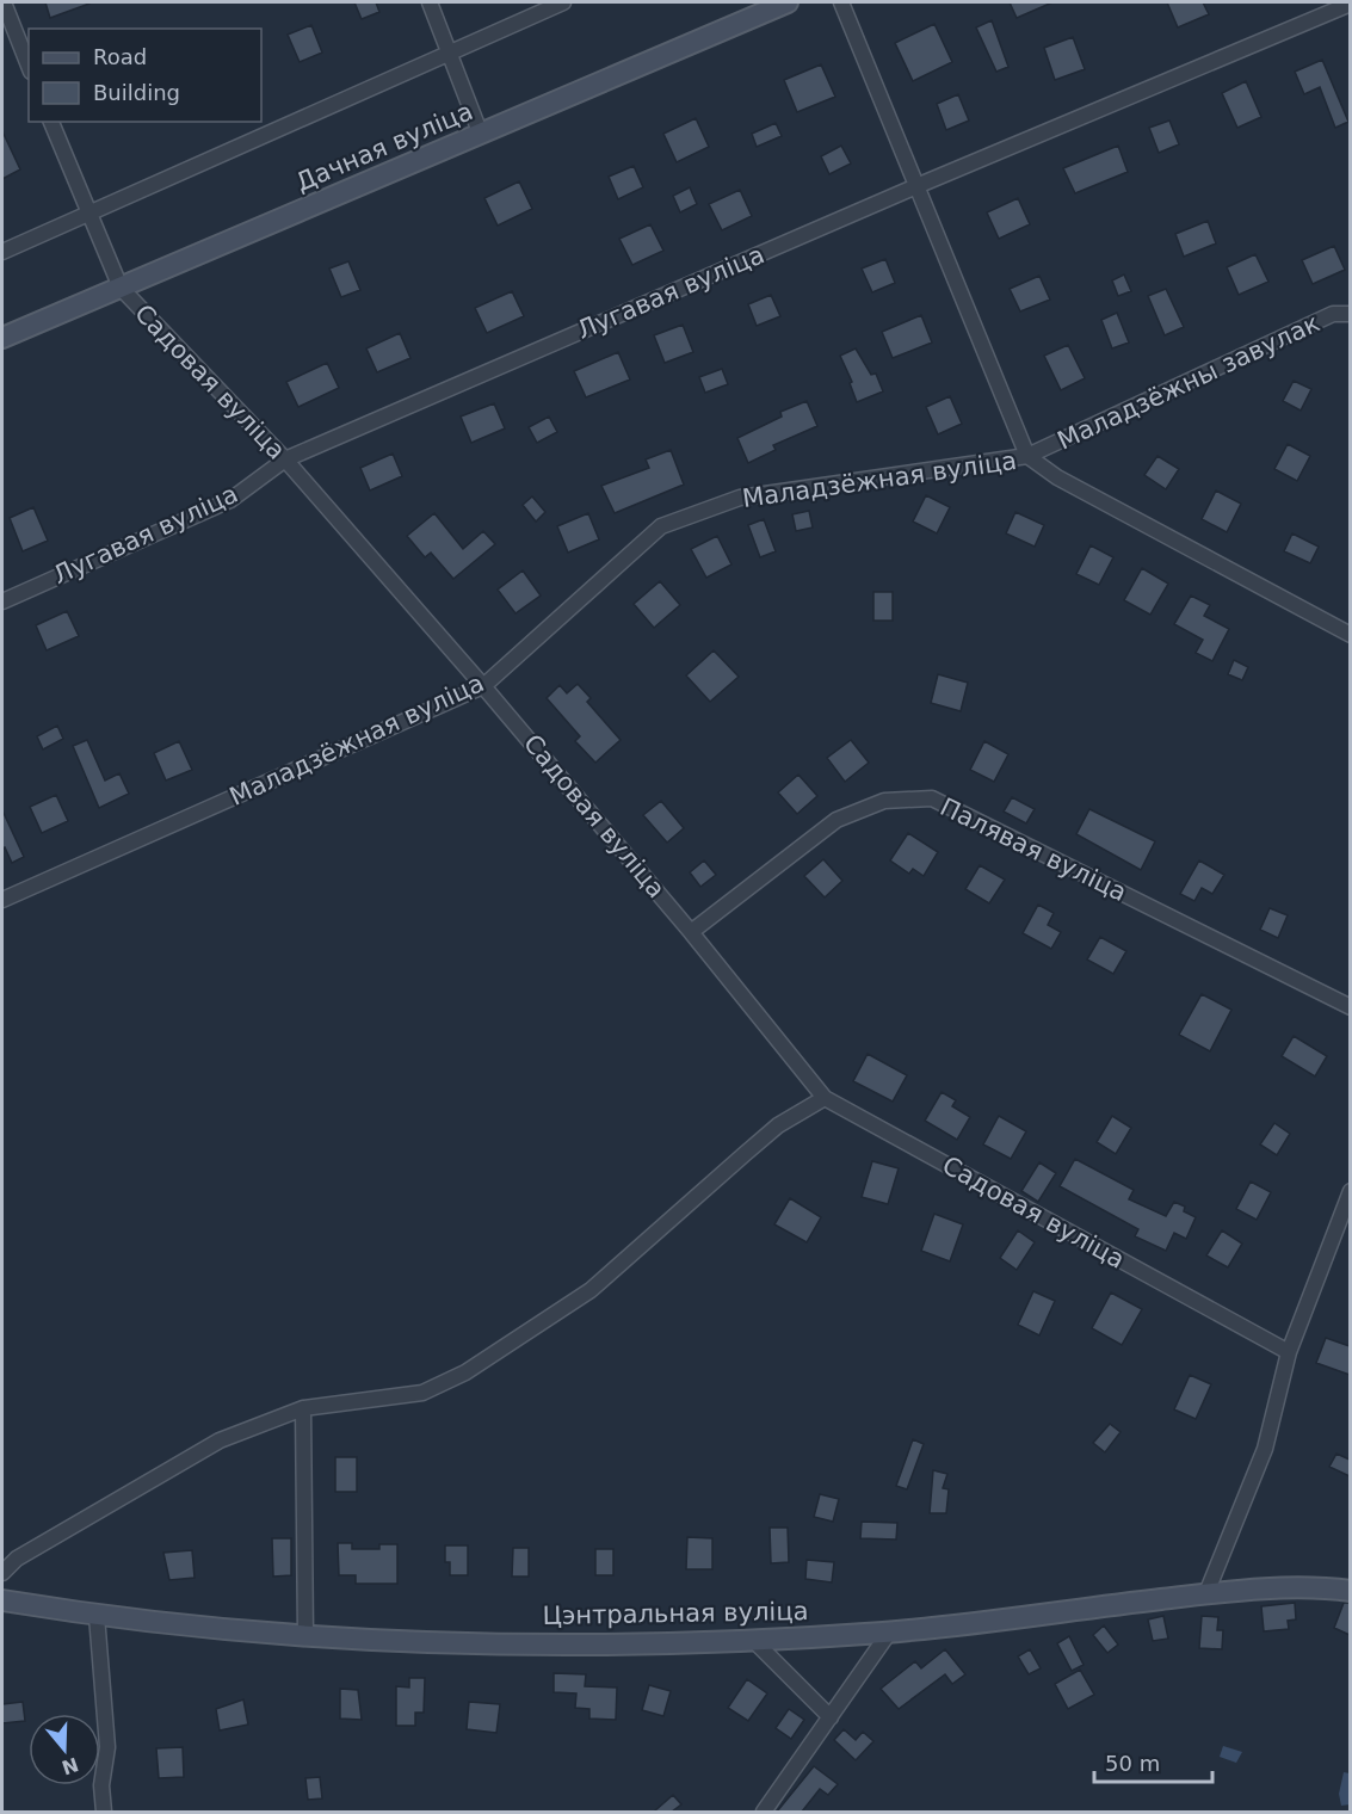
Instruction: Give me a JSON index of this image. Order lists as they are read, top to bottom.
{
  "streets": {
    "street": [
      "Дачная вуліца",
      "Лугавая вуліца",
      "Садовая вуліца",
      "Маладзёжны завулак",
      "Маладзёжная вуліца",
      "Палявая вуліца",
      "Цэнтральная вуліца"
    ]
  },
  "crossings": [
    ["Дачная вуліца", "Садовая вуліца"],
    ["Лугавая вуліца", "Садовая вуліца"],
    ["Садовая вуліца", "Маладзёжная вуліца"],
    ["Садовая вуліца", "Палявая вуліца"],
    ["Маладзёжны завулак", "Маладзёжная вуліца"]
  ],
  "legend": ["Road", "Building"],
  "scale_bar": "50 m",
  "north": "bottom"
}
